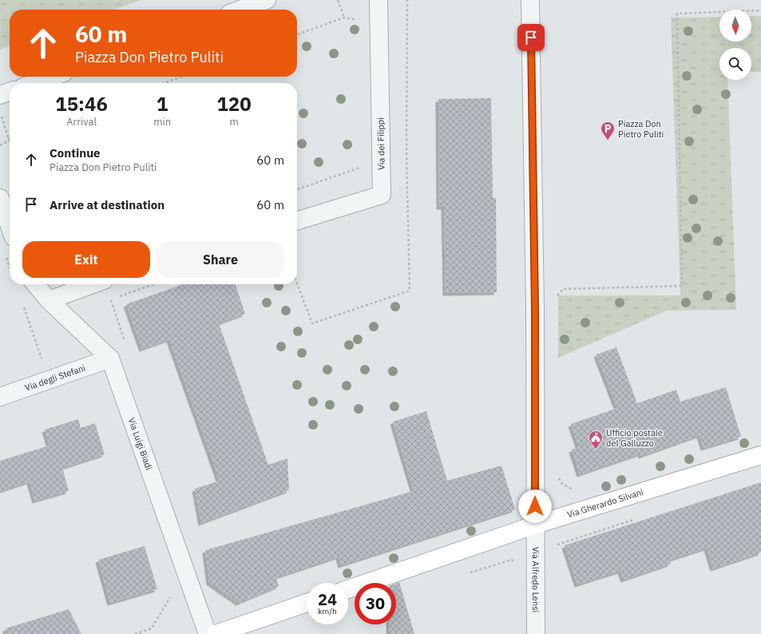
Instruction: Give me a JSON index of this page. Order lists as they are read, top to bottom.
{
  "streets": {
    "main road": ["Via Gherardo Silvani"],
    "street": [
      "Via dei Filippi",
      "Via degli Stefani",
      "Via Luigi Biadi",
      "Via Alfredo Lensi"
    ]
  },
  "crossings": [
    ["Via degli Stefani", "Via Luigi Biadi"],
    ["Via Gherardo Silvani", "Via Alfredo Lensi"]
  ],
  "places": {
    "parking": ["Piazza Don Pietro Puliti"],
    "public building": ["Ufficio postale del Galluzzo"]
  },
  "north": "bottom",
  "page": {
    "turn": ["60 m", "Piazza Don Pietro Puliti"],
    "eta": [
      "15:46",
      "Arrival",
      "1",
      "min",
      "120",
      "m"
    ],
    "list": [
      {
        "name": "Continue",
        "note": "Piazza Don Pietro Puliti",
        "value": "60 m"
      },
      {
        "name": "Arrive at destination",
        "value": "60 m"
      }
    ],
    "buttons": ["Exit", "Share"],
    "speed": "24 km/h",
    "limit": "30"
  }
}
